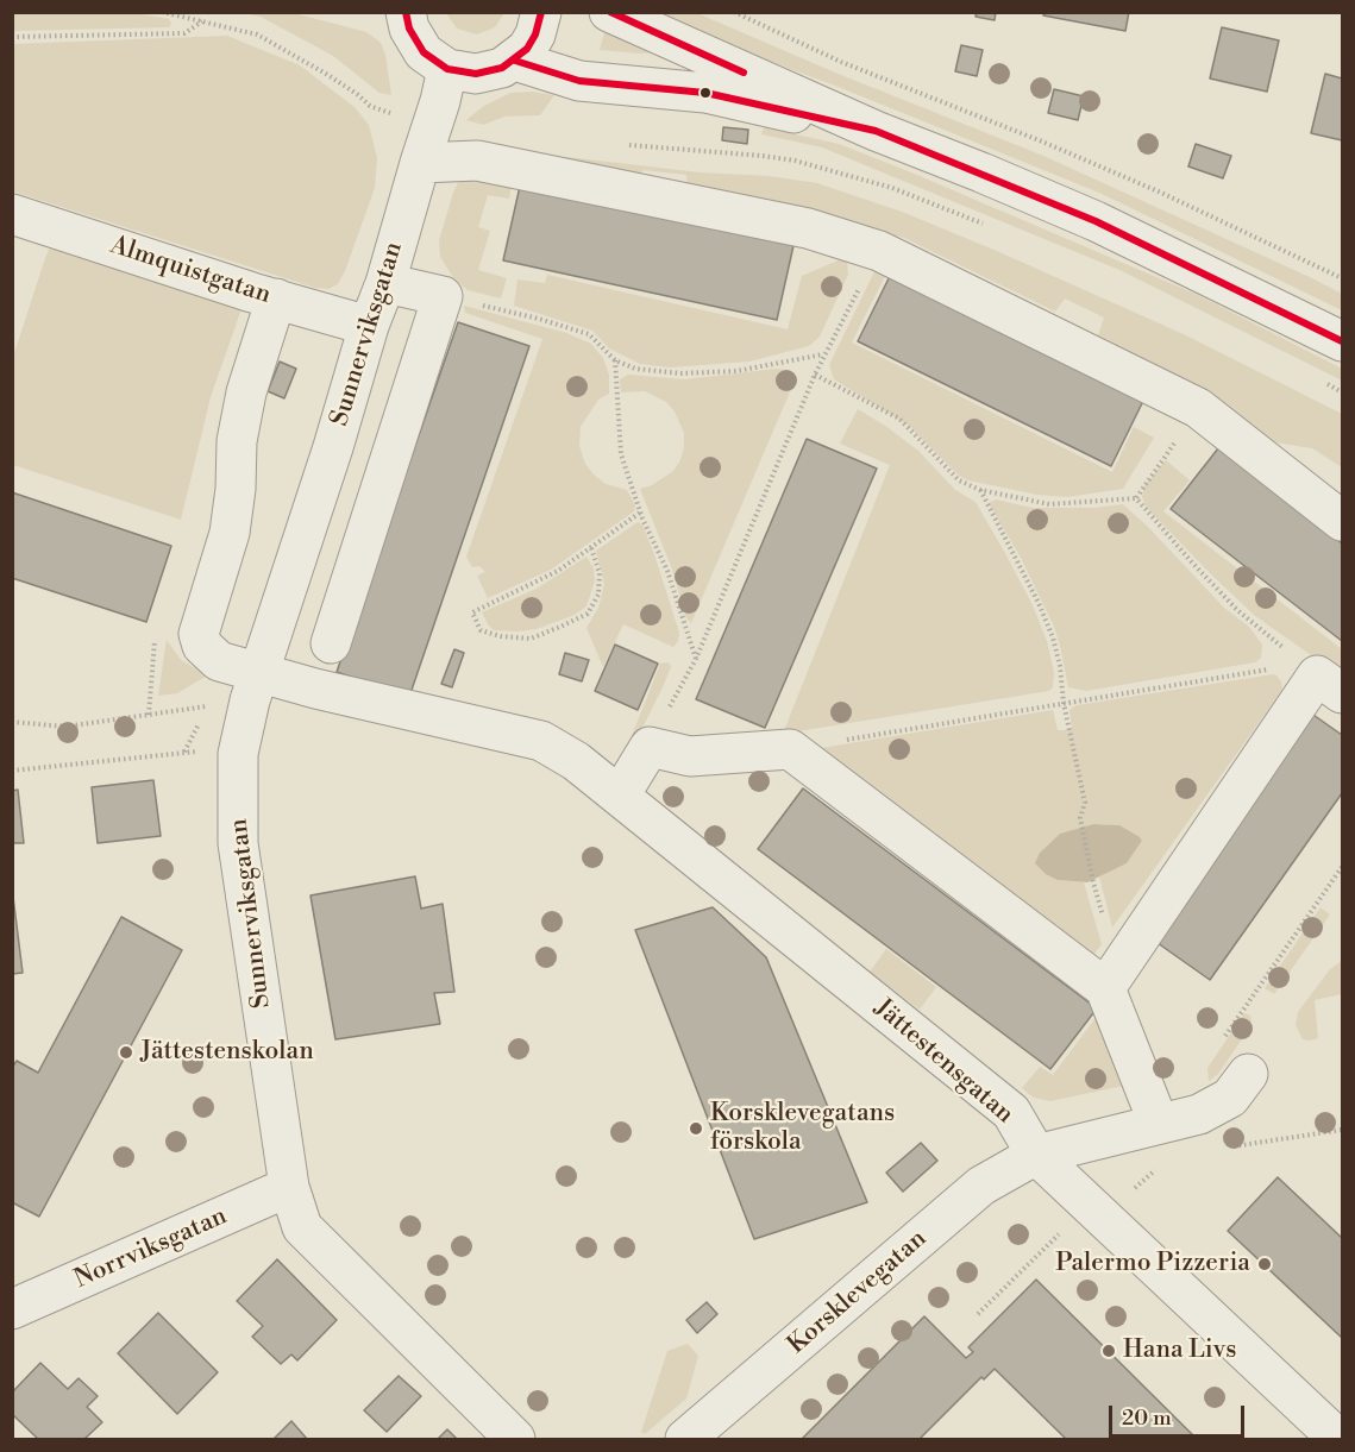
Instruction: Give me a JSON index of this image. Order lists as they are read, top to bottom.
{
  "streets": {
    "street": [
      "Almquistgatan",
      "Sunnerviksgatan",
      "Jättestensgatan",
      "Norrviksgatan",
      "Korsklevegatan"
    ]
  },
  "crossings": [
    ["Almquistgatan", "Sunnerviksgatan"],
    ["Almquistgatan", "Jättestensgatan"],
    ["Sunnerviksgatan", "Jättestensgatan"],
    ["Sunnerviksgatan", "Norrviksgatan"],
    ["Jättestensgatan", "Korsklevegatan"]
  ],
  "places": [
    "Jättestenskolan",
    "Korsklevegatans förskola",
    "Palermo Pizzeria",
    "Hana Livs"
  ],
  "scale_bar": "20 m"
}
